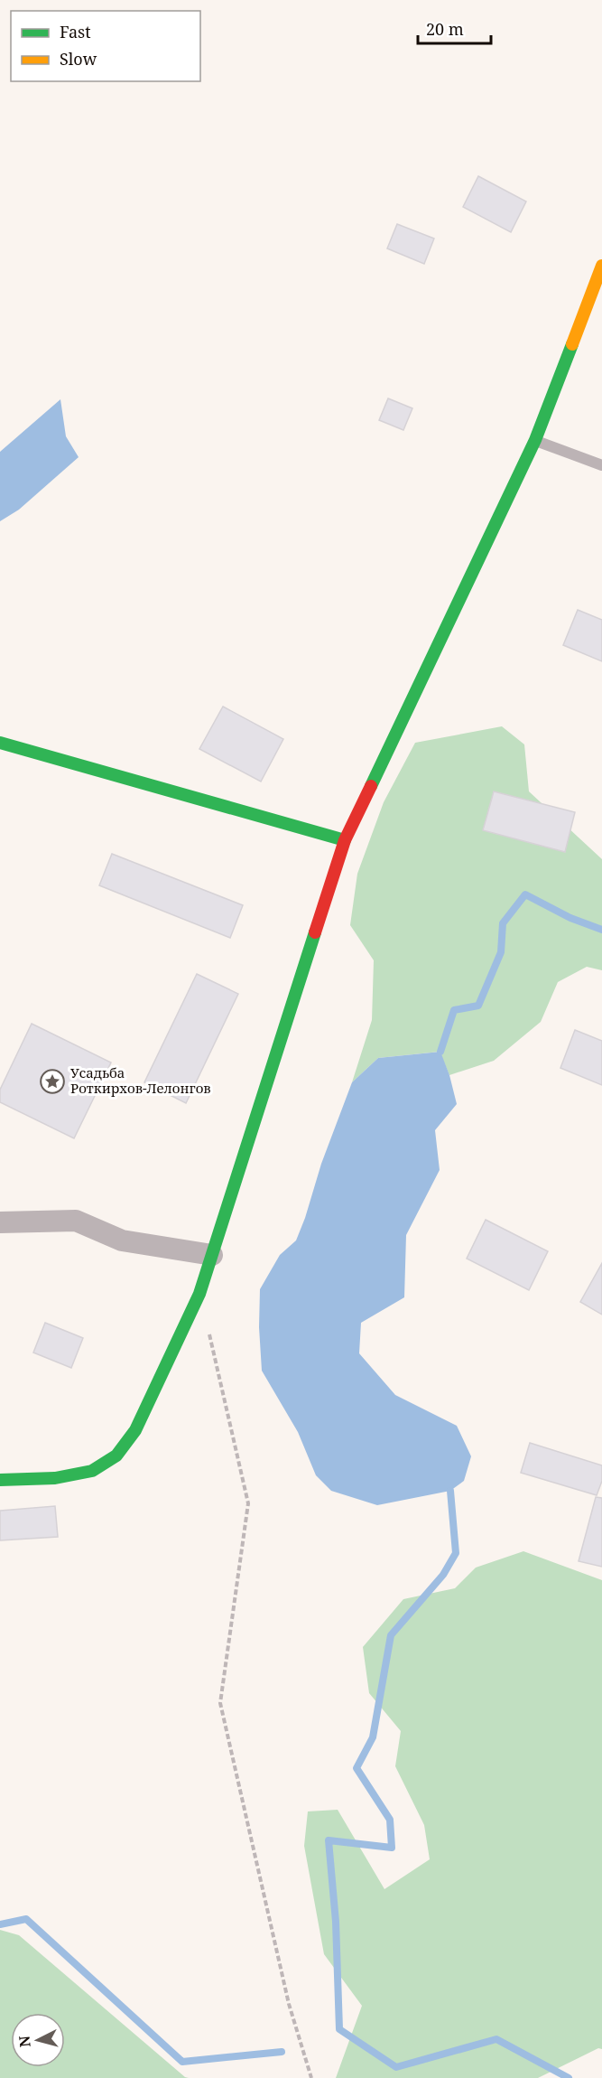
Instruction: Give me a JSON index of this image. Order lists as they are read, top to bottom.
{
  "places": {
    "place": ["Усадьба Роткирхов-Лелонгов"]
  },
  "legend": ["Fast", "Slow"],
  "scale_bar": "20 m",
  "north": "left"
}
